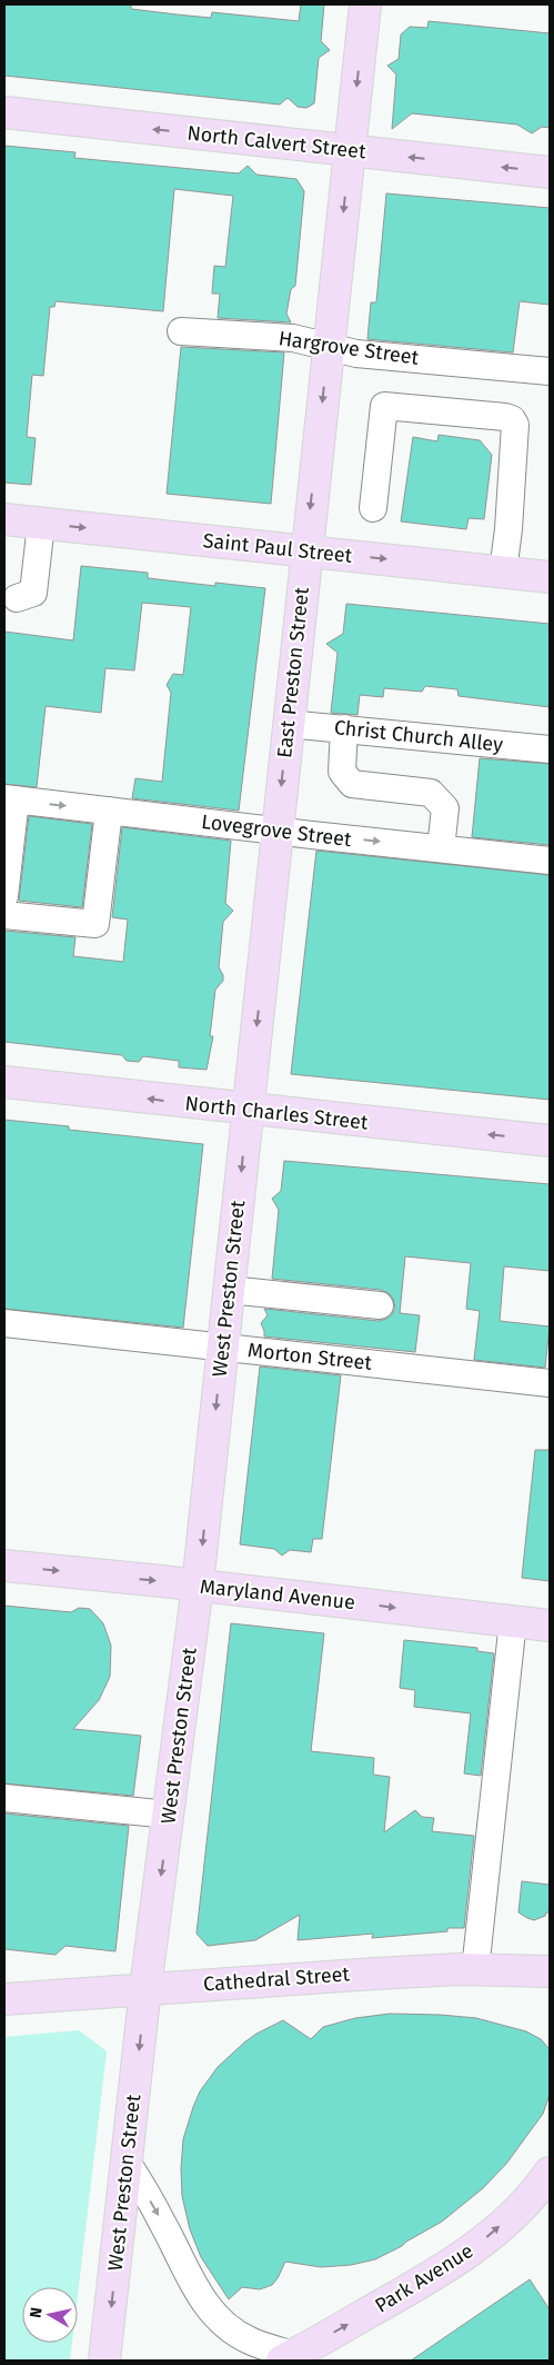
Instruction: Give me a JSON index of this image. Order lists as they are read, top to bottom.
{
  "streets": {
    "main road": [
      "North Calvert Street",
      "Saint Paul Street",
      "East Preston Street",
      "North Charles Street",
      "West Preston Street",
      "Maryland Avenue",
      "Cathedral Street",
      "Park Avenue"
    ],
    "lane": [
      "Hargrove Street",
      "Christ Church Alley",
      "Lovegrove Street",
      "Morton Street"
    ]
  },
  "crossings": [
    ["North Calvert Street", "East Preston Street"],
    ["Hargrove Street", "East Preston Street"],
    ["Saint Paul Street", "East Preston Street"],
    ["East Preston Street", "Christ Church Alley"],
    ["East Preston Street", "Lovegrove Street"],
    ["East Preston Street", "North Charles Street"],
    ["East Preston Street", "West Preston Street"],
    ["North Charles Street", "West Preston Street"],
    ["West Preston Street", "Morton Street"],
    ["West Preston Street", "Maryland Avenue"],
    ["West Preston Street", "Cathedral Street"]
  ],
  "one_way": [
    "North Calvert Street",
    "Saint Paul Street",
    "East Preston Street",
    "Lovegrove Street",
    "North Charles Street",
    "West Preston Street",
    "Maryland Avenue",
    "Park Avenue"
  ],
  "north": "left"
}
